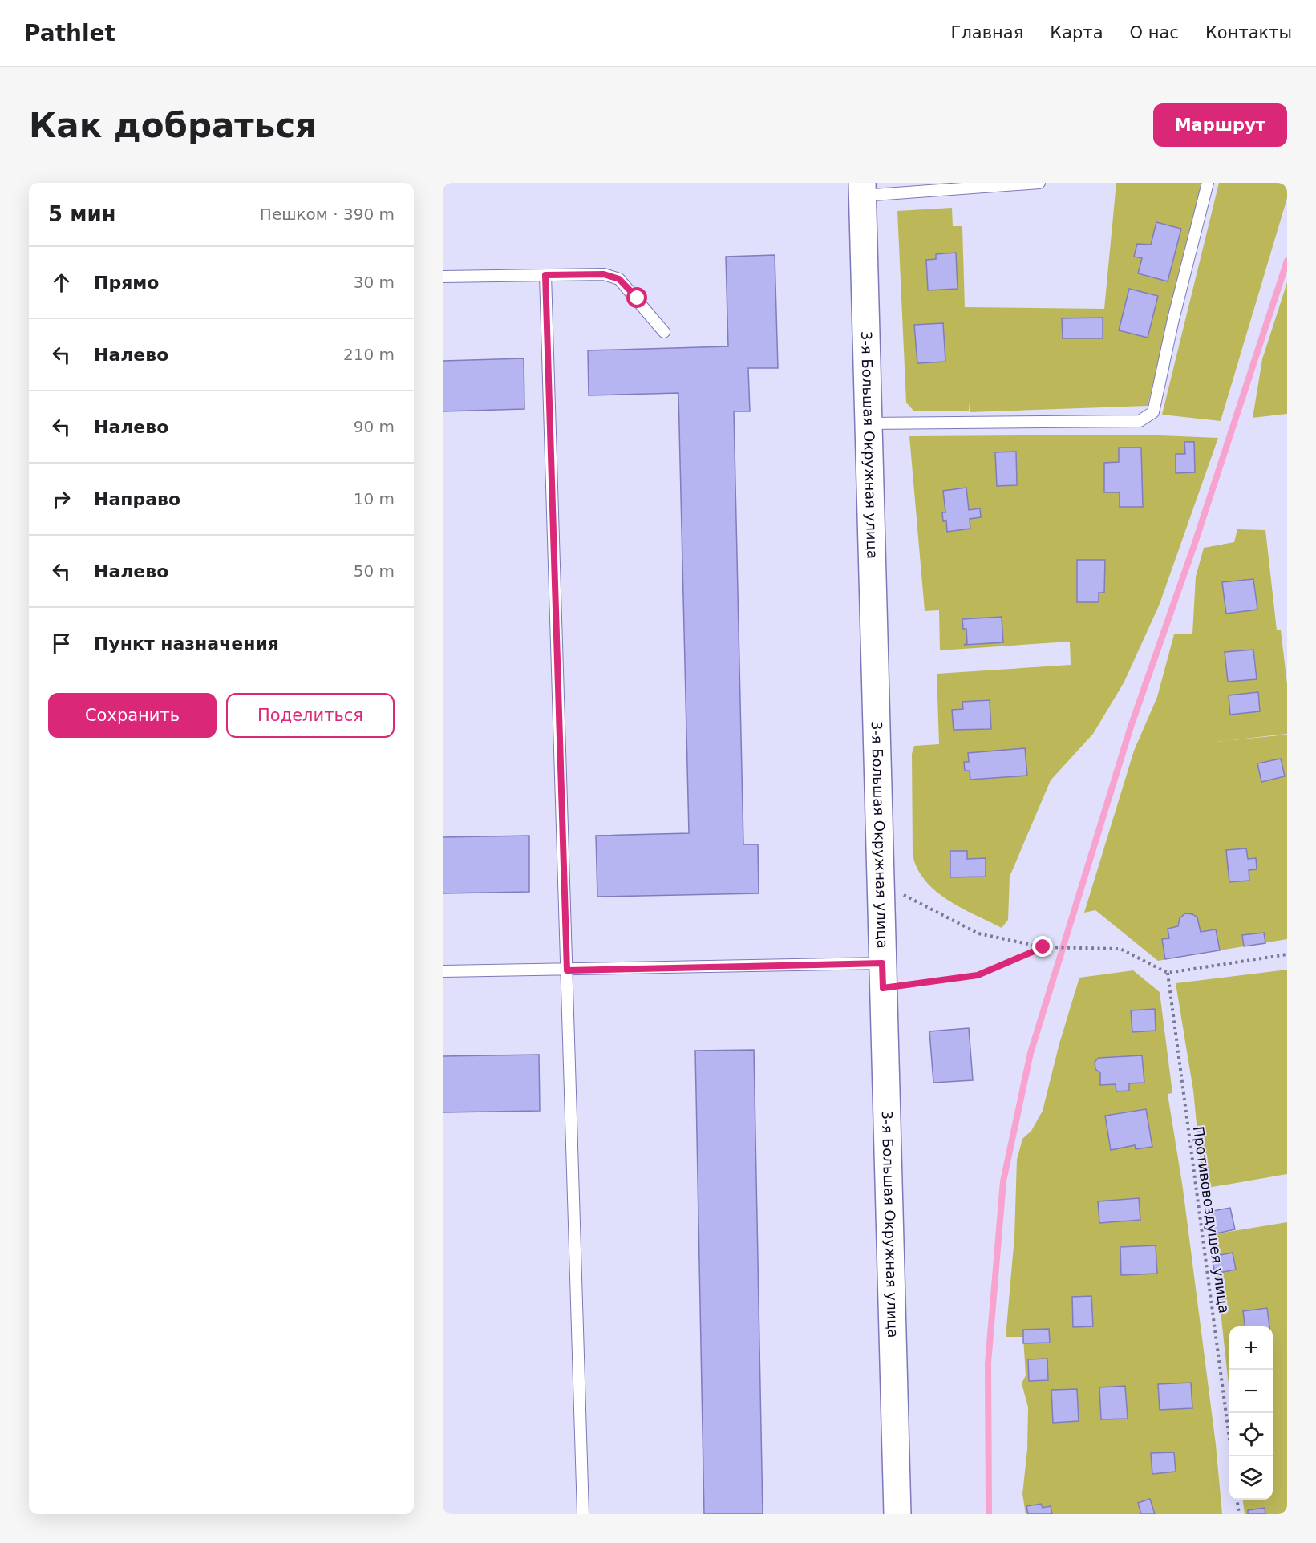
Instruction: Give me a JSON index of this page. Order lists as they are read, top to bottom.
{
  "streets": {
    "street": ["3-я Большая Окружная улица"],
    "path": ["Противовоздушея улица"]
  },
  "page": {
    "header": "Pathlet",
    "nav": [
      "Главная",
      "Карта",
      "О нас",
      "Контакты"
    ],
    "buttons": [
      "Маршрут",
      ["Сохранить", "Поделиться"]
    ],
    "title": "Как добраться",
    "heading": ["5 мин", "Пешком · 390 m"],
    "list": [
      ["Прямо", "30 m"],
      ["Налево", "210 m"],
      ["Налево", "90 m"],
      ["Направо", "10 m"],
      ["Налево", "50 m"],
      "Пункт назначения"
    ],
    "map_buttons": ["+", "−"]
  }
}
